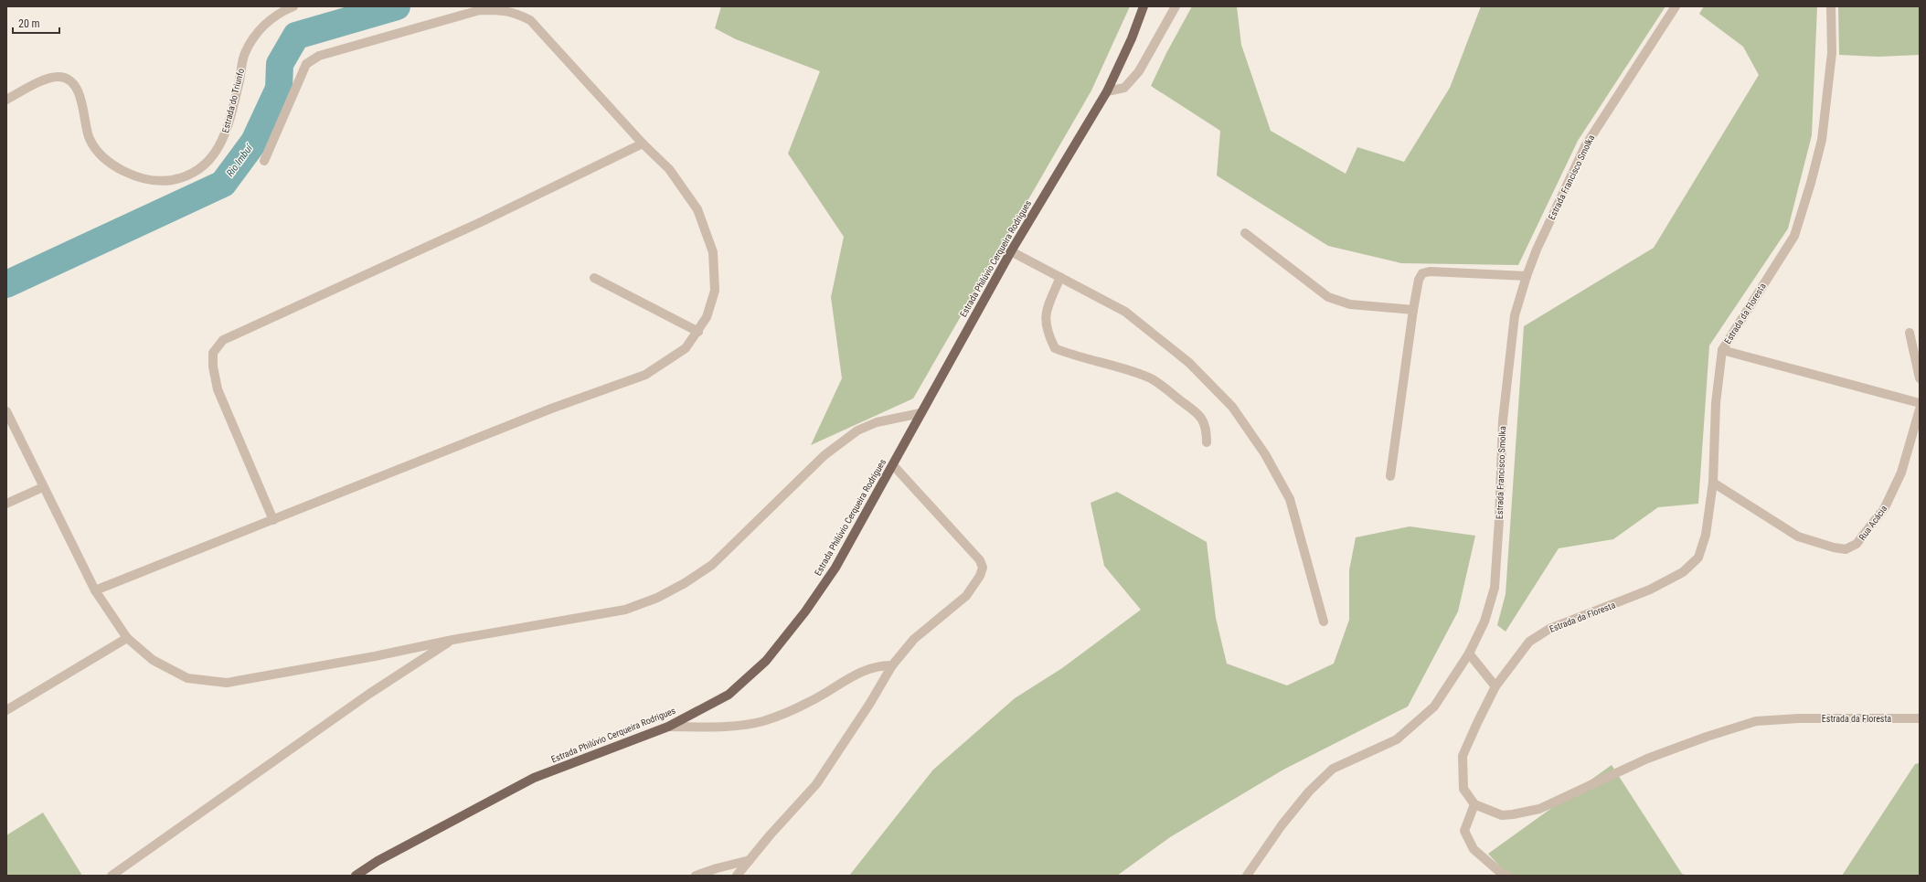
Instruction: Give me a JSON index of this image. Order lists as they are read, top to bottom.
{
  "streets": {
    "main road": ["Estrada Philúvio Cerqueira Rodrigues"],
    "street": [
      "Estrada do Triunfo",
      "Estrada Francisco Smolka",
      "Estrada da Floresta",
      "Rua Acácia"
    ]
  },
  "crossings": [
    ["Estrada da Floresta", "Rua Acácia"]
  ],
  "water": ["Rio Imbuí"],
  "scale_bar": "20 m"
}
